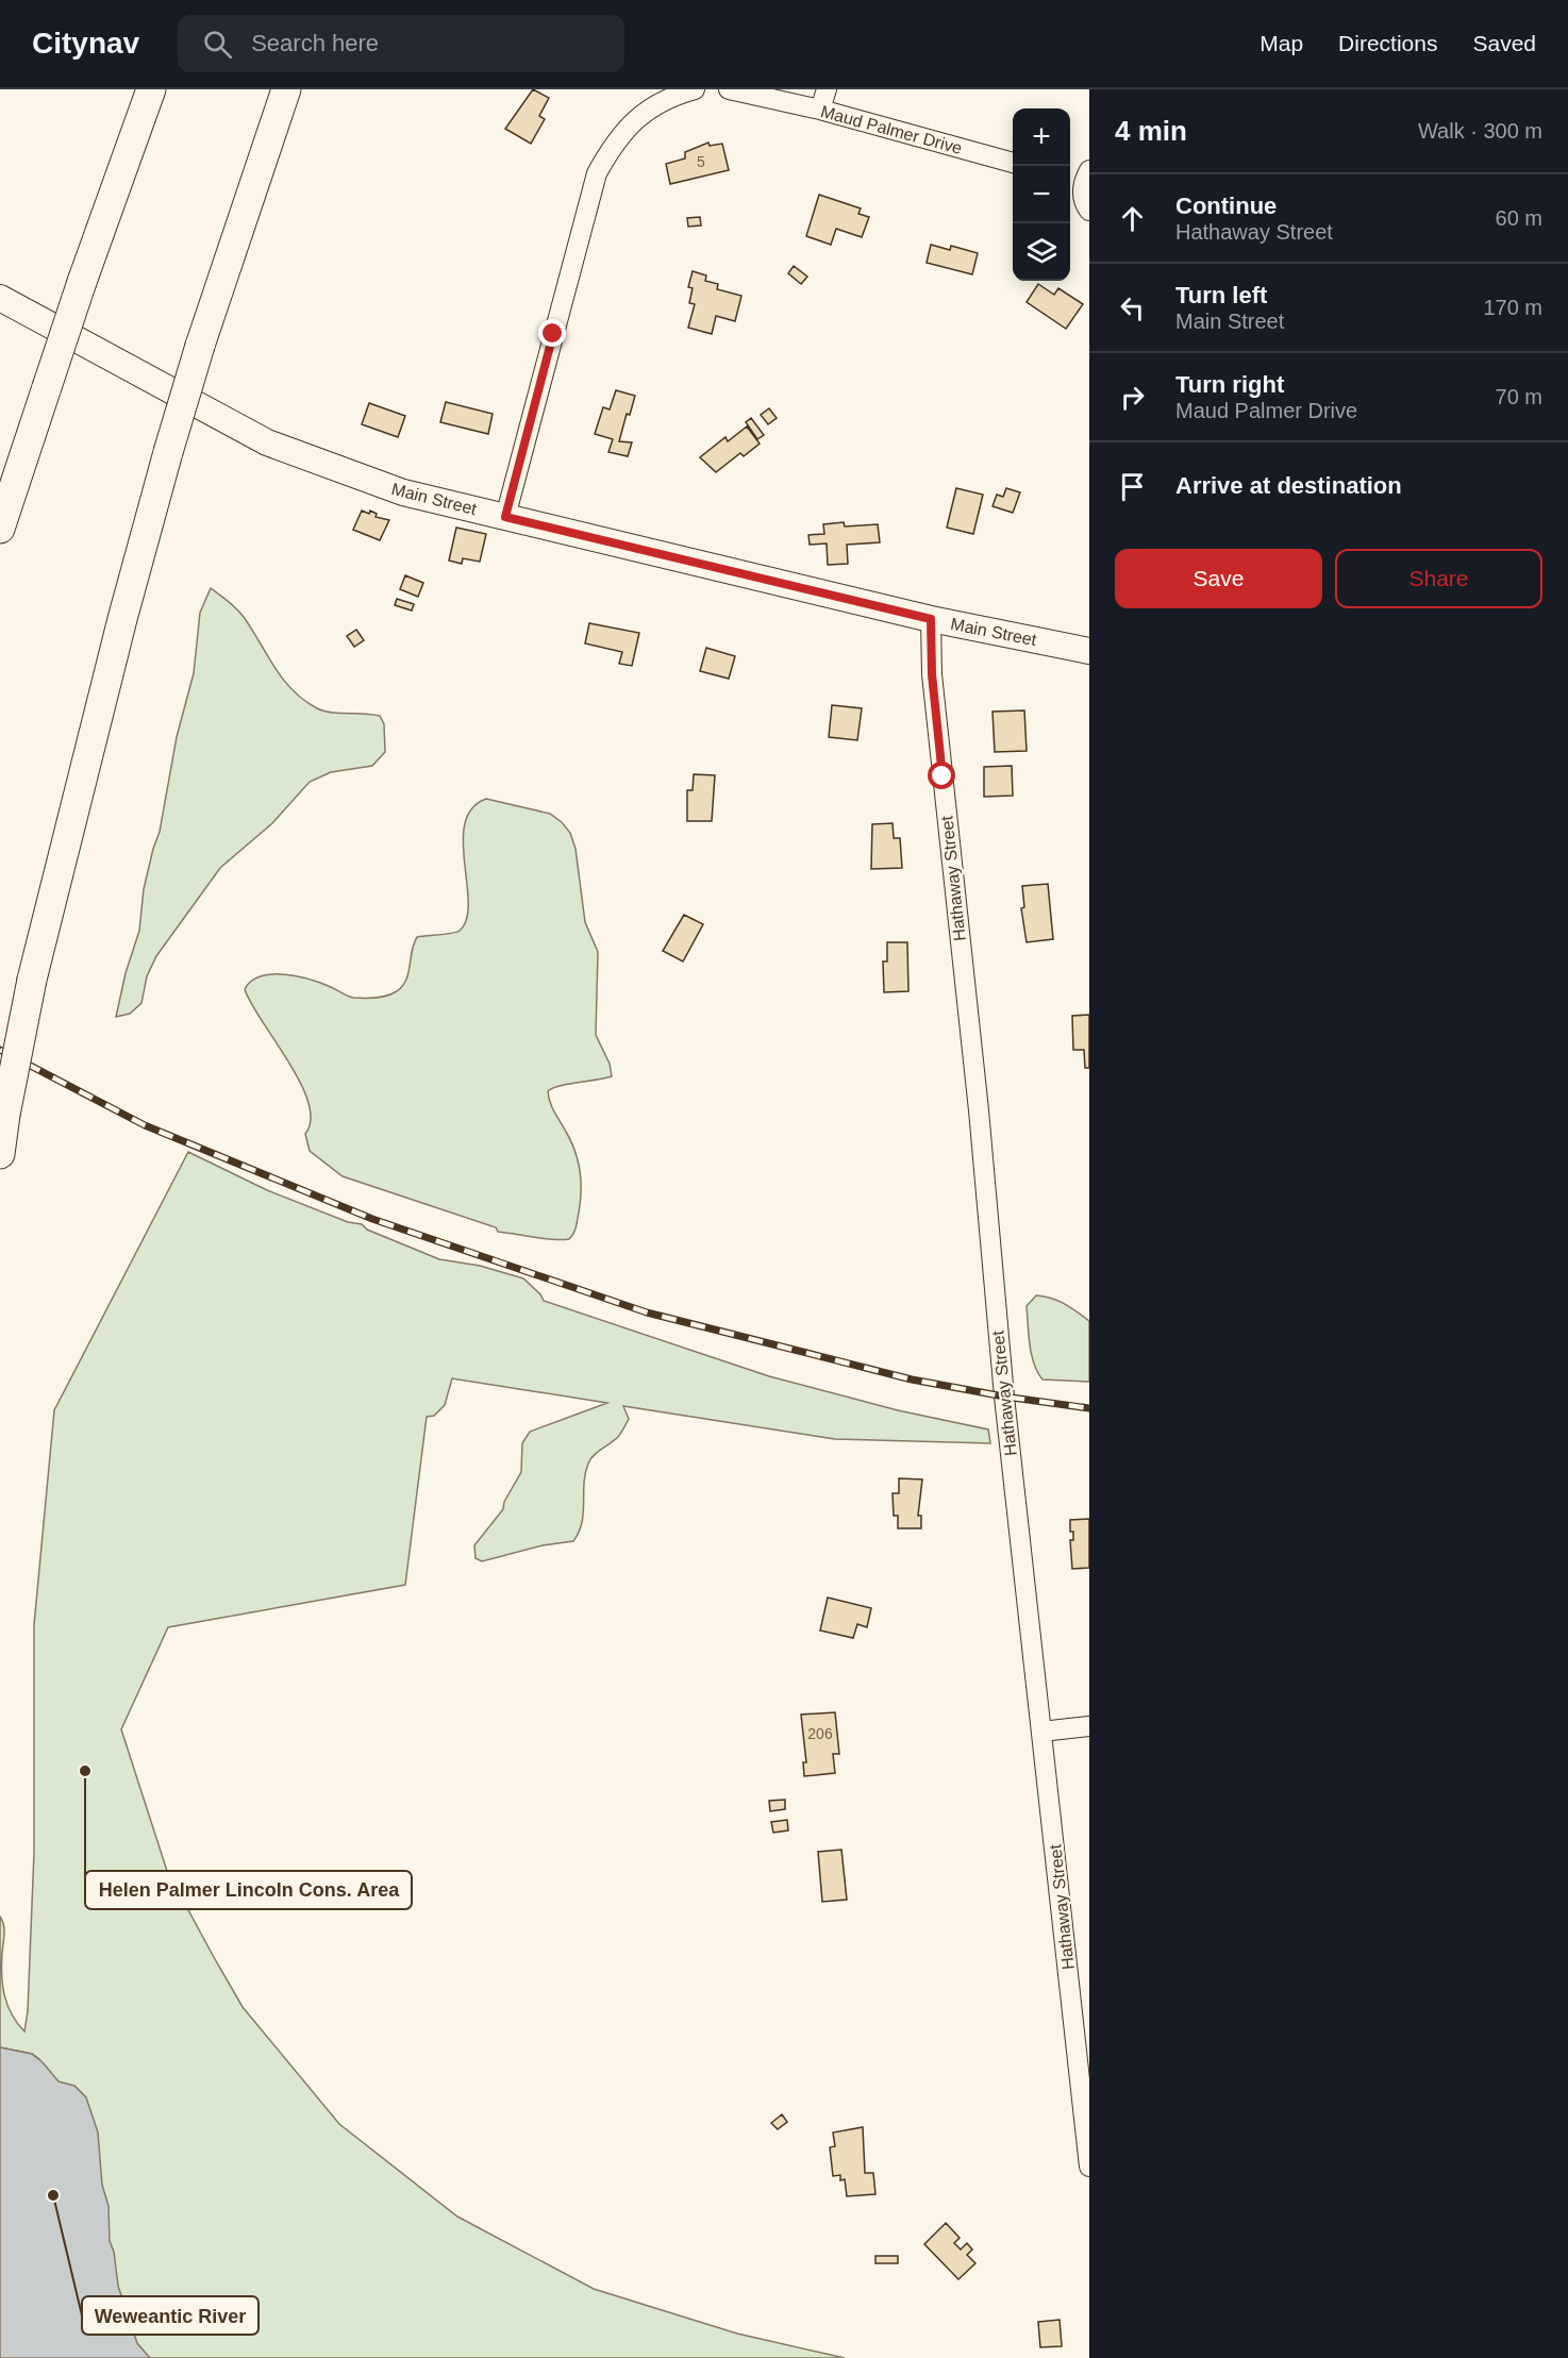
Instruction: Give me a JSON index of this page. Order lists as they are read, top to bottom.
{
  "streets": {
    "main road": ["Main Street"],
    "street": ["Maud Palmer Drive", "Hathaway Street"]
  },
  "crossings": [
    ["Main Street", "Hathaway Street"]
  ],
  "places": ["Helen Palmer Lincoln Cons. Area", "Weweantic River"],
  "house_numbers": ["5", "206"],
  "page": {
    "header": "Citynav",
    "search": "Search here",
    "nav": ["Map", "Directions", "Saved"],
    "heading": ["4 min", "Walk · 300 m"],
    "map_buttons": ["+", "−"],
    "list": [
      ["Continue", "Hathaway Street", "60 m"],
      ["Turn left", "Main Street", "170 m"],
      ["Turn right", "Maud Palmer Drive", "70 m"],
      "Arrive at destination"
    ],
    "buttons": ["Save", "Share"]
  }
}
